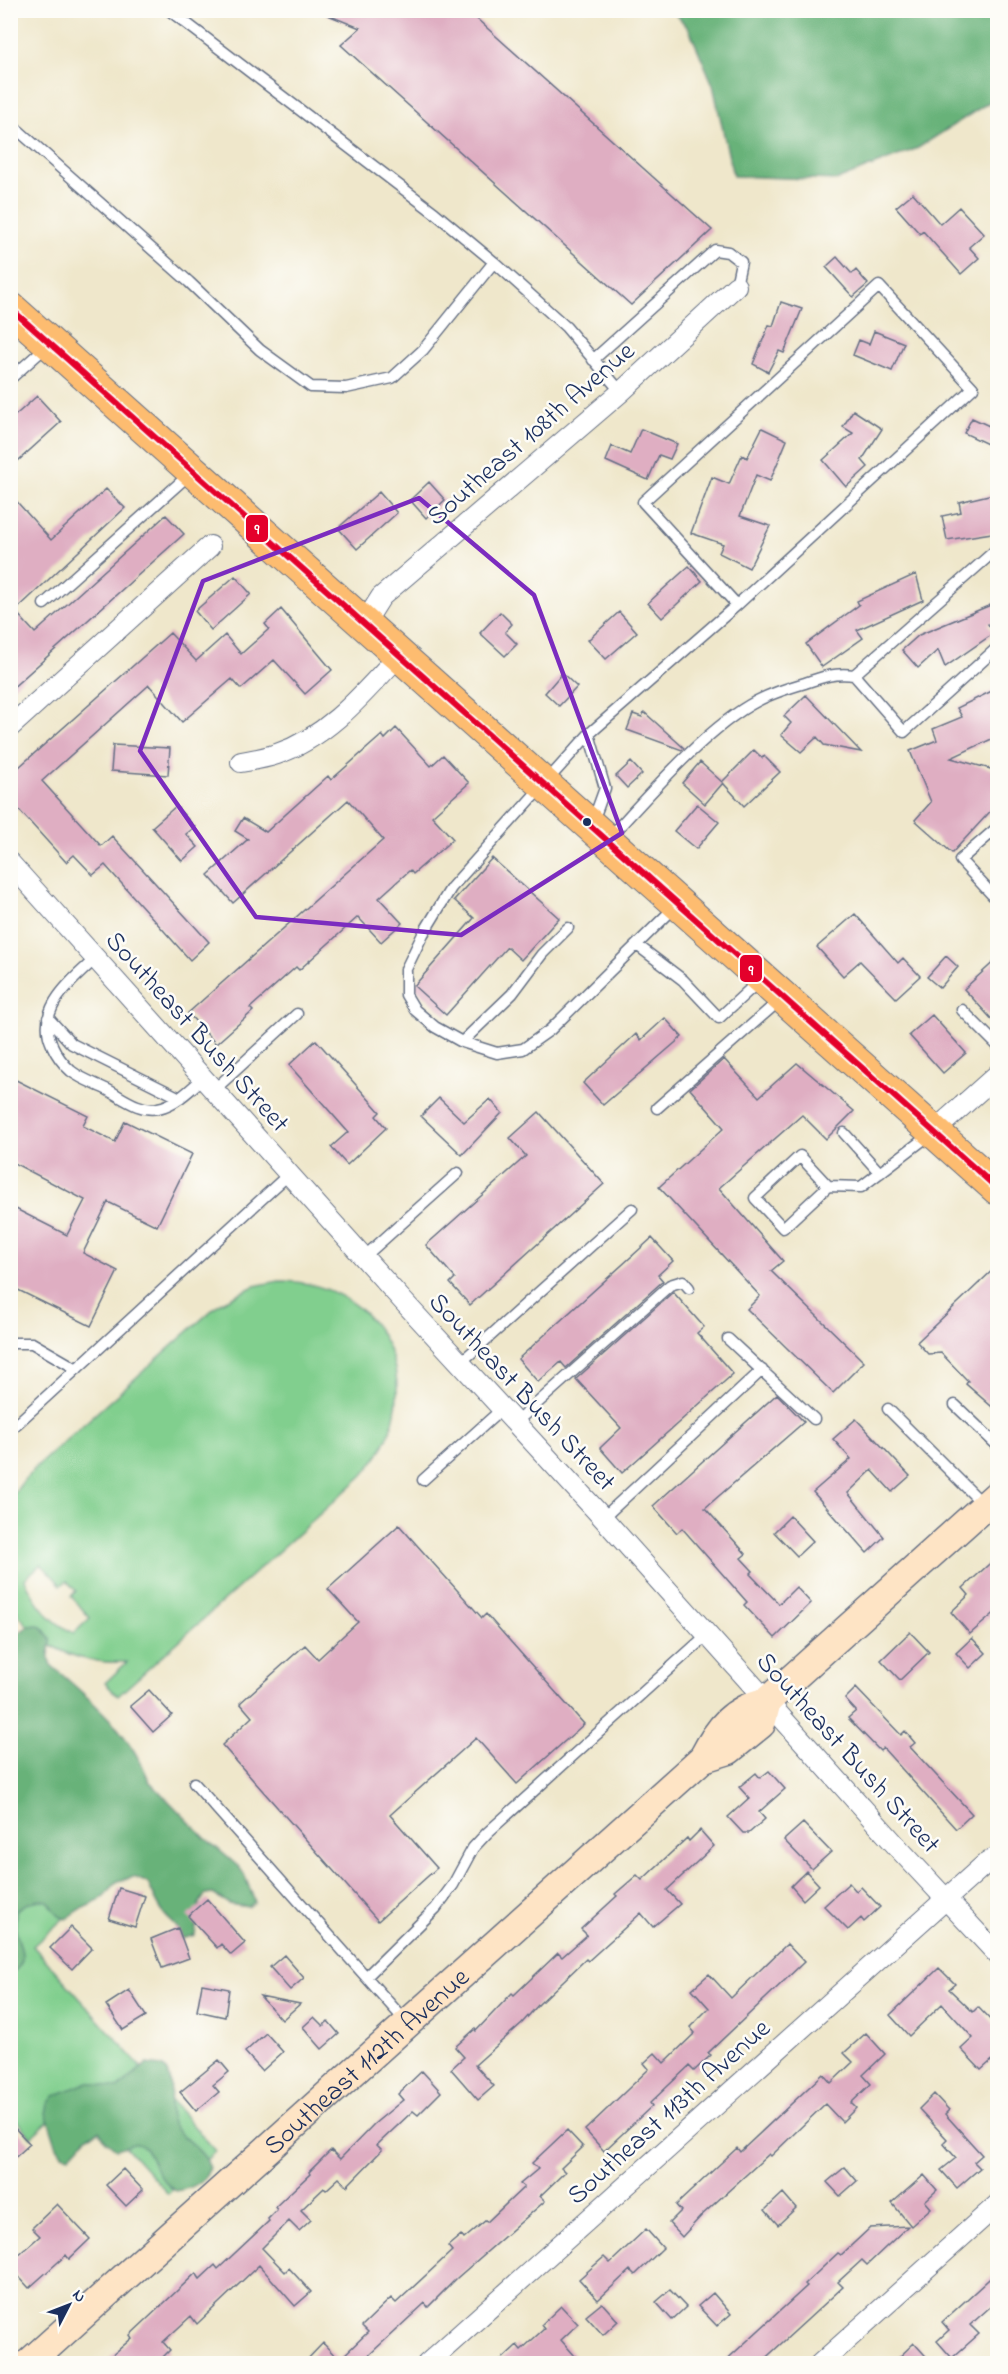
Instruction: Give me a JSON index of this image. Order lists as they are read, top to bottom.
{
  "streets": {
    "street": [
      "Southeast 108th Avenue",
      "Southeast Bush Street",
      "Southeast 112th Avenue",
      "Southeast 113th Avenue"
    ]
  },
  "crossings": [
    ["Southeast Bush Street", "Southeast 112th Avenue"],
    ["Southeast Bush Street", "Southeast 113th Avenue"]
  ],
  "lines": ["transit line 9"],
  "north": "top right"
}
